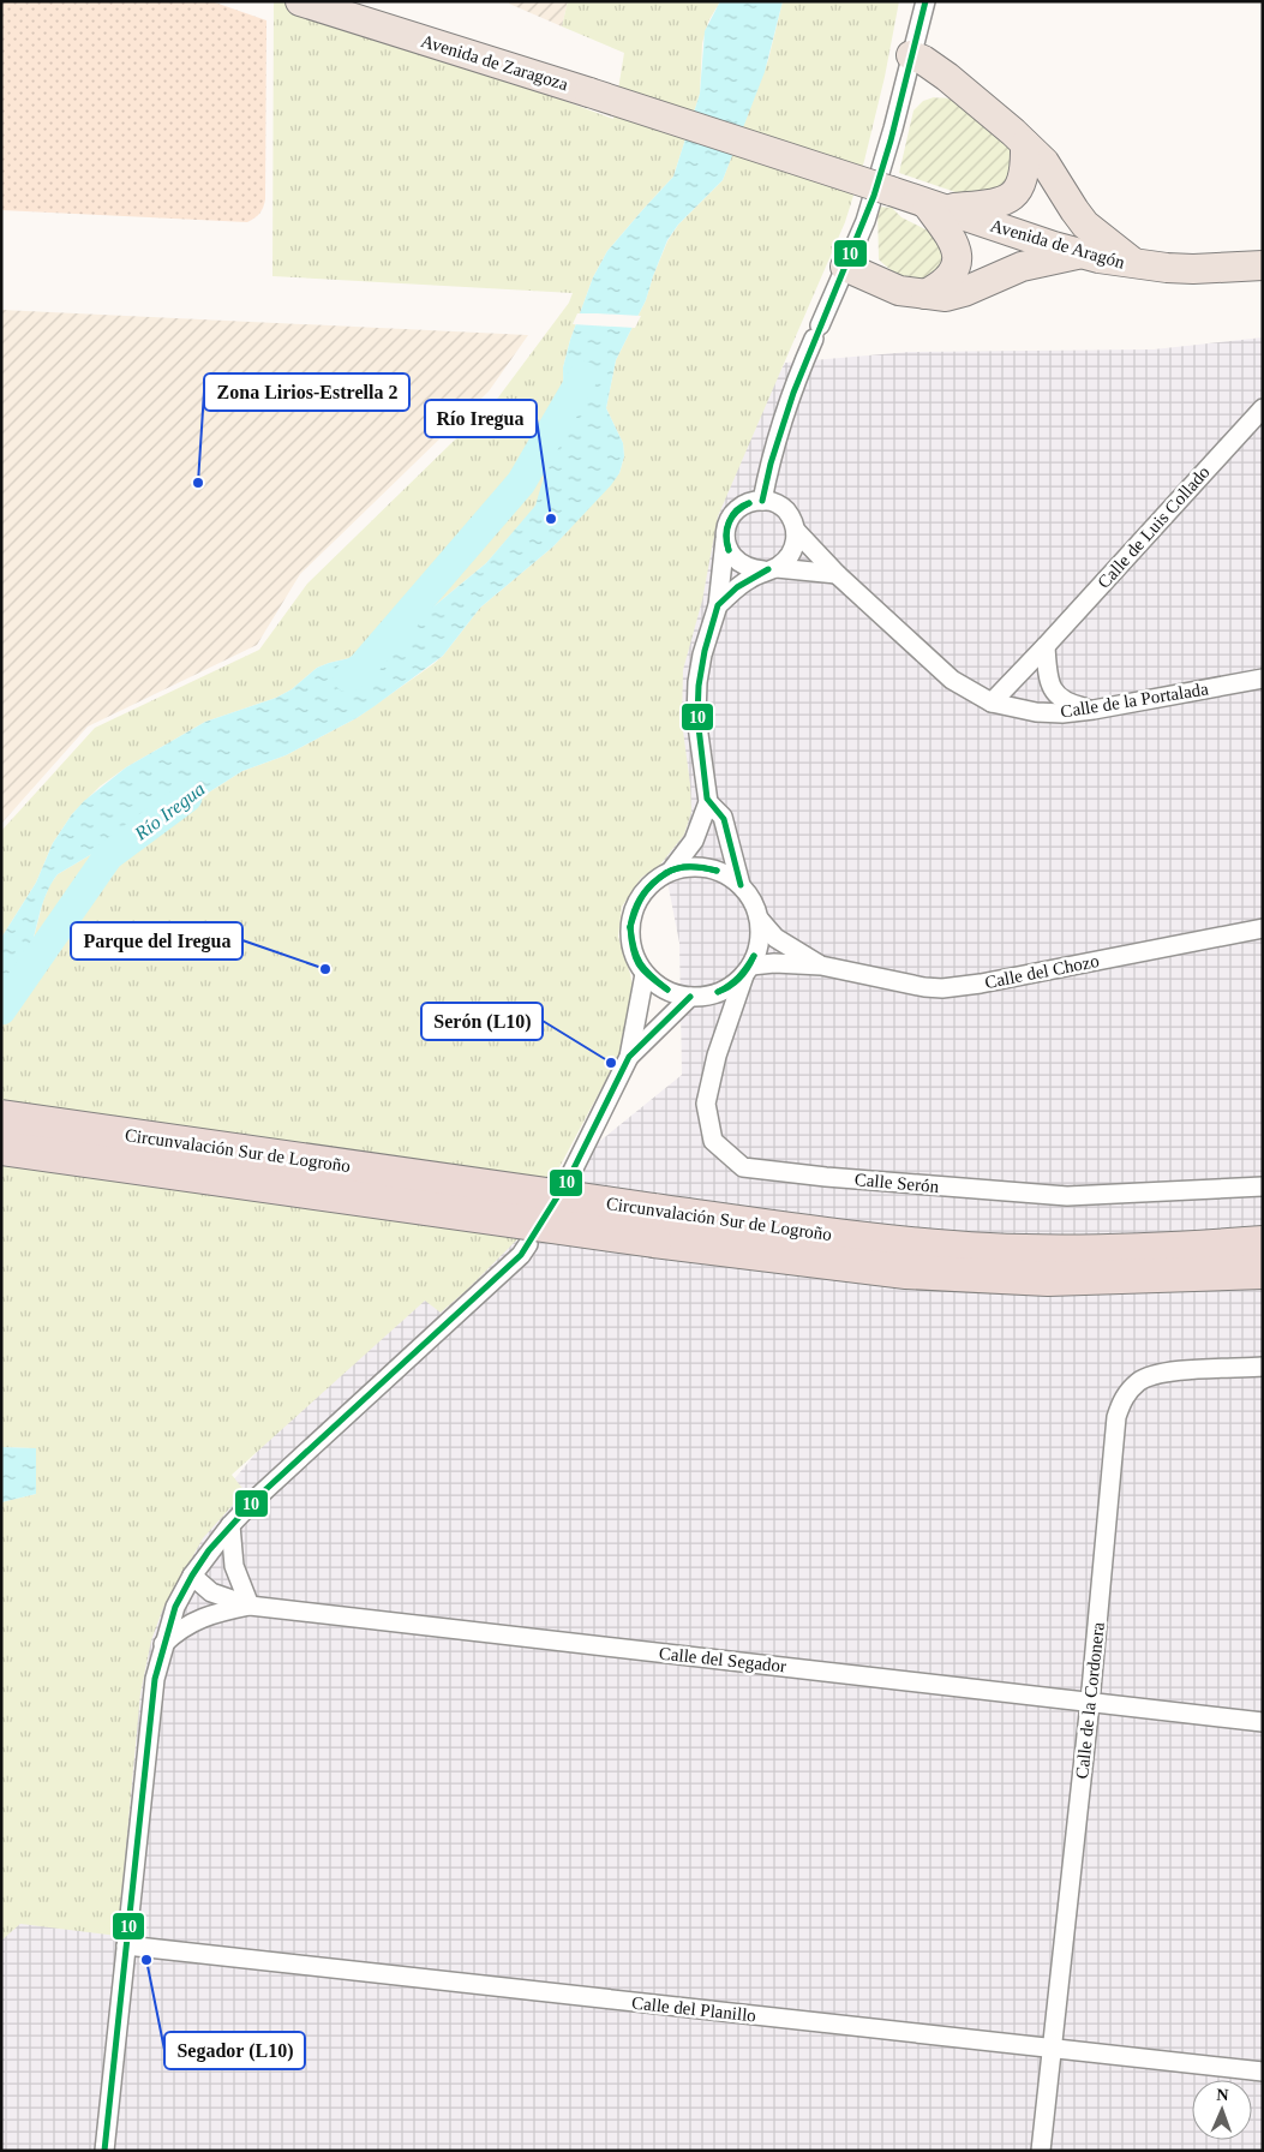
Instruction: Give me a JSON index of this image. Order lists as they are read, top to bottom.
{
  "streets": {
    "highway": ["Circunvalación Sur de Logroño"],
    "main road": ["Avenida de Zaragoza", "Avenida de Aragón"],
    "street": [
      "Calle de Luis Collado",
      "Calle de la Portalada",
      "Calle del Chozo",
      "Calle Serón",
      "Calle del Segador",
      "Calle de la Cordonera",
      "Calle del Planillo"
    ]
  },
  "crossings": [
    ["Avenida de Zaragoza", "Avenida de Aragón"],
    ["Calle de Luis Collado", "Calle de la Portalada"],
    ["Calle del Chozo", "Calle Serón"],
    ["Calle del Segador", "Calle de la Cordonera"],
    ["Calle de la Cordonera", "Calle del Planillo"]
  ],
  "water": ["Río Iregua"],
  "places": [
    "Zona Lirios-Estrella 2",
    "Río Iregua",
    "Parque del Iregua",
    "Serón (L10)",
    "Segador (L10)"
  ],
  "lines": ["transit line 10"],
  "north": "top"
}
